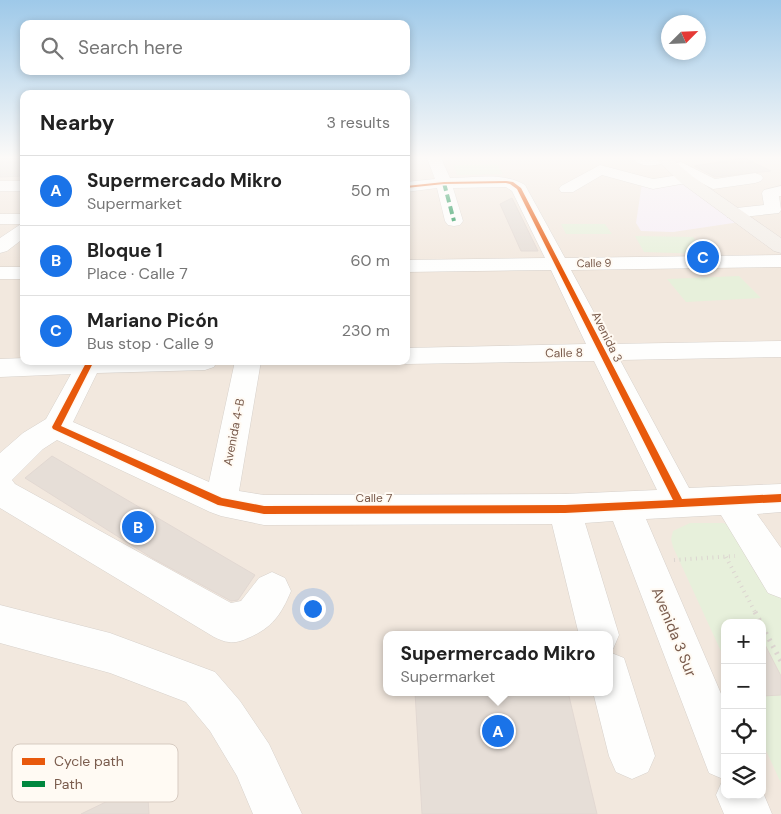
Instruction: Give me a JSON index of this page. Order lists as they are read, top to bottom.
{
  "streets": {
    "street": [
      "Calle 9",
      "Avenida 3",
      "Calle 8",
      "Avenida 4-B",
      "Calle 7",
      "Avenida 3 Sur"
    ]
  },
  "crossings": [
    ["Calle 9", "Avenida 3"],
    ["Avenida 3", "Calle 8"],
    ["Avenida 3", "Calle 7"],
    ["Avenida 4-B", "Calle 7"],
    ["Calle 7", "Avenida 3 Sur"]
  ],
  "legend": ["Cycle path", "Path"],
  "north": "top right",
  "page": {
    "search": "Search here",
    "heading": ["Nearby", "3 results"],
    "list": [
      {
        "mark": "A",
        "name": "Supermercado Mikro",
        "note": "Supermarket",
        "value": "50 m"
      },
      {
        "mark": "B",
        "name": "Bloque 1",
        "note": "Place · Calle 7",
        "value": "60 m"
      },
      {
        "mark": "C",
        "name": "Mariano Picón",
        "note": "Bus stop · Calle 9",
        "value": "230 m"
      }
    ],
    "pins": ["C", "B", "A"],
    "map_buttons": ["+", "−"],
    "popup": ["Supermercado Mikro", "Supermarket"]
  }
}
